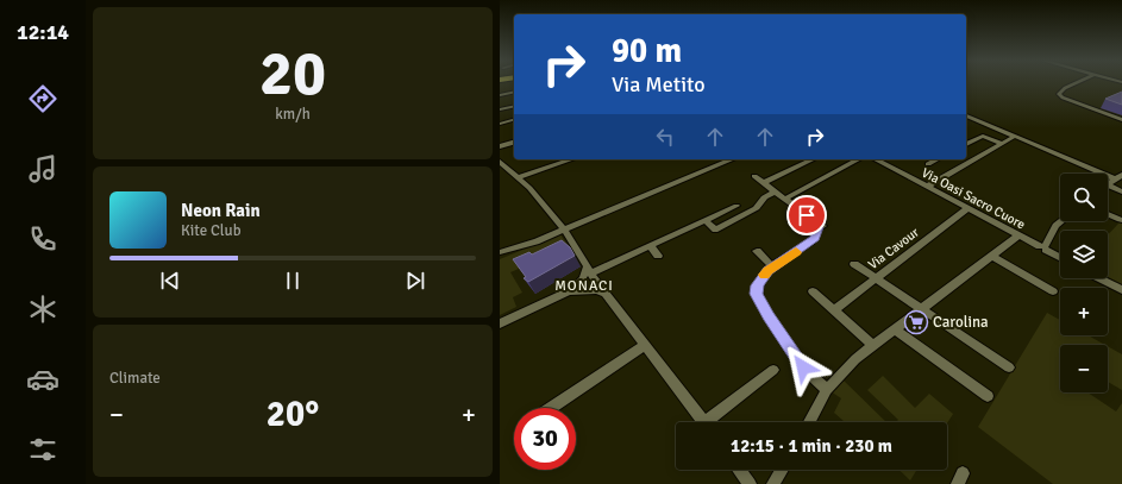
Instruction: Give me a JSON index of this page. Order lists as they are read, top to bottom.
{
  "streets": {
    "street": ["Via Oasi Sacro Cuore", "Via Cavour"]
  },
  "crossings": [
    ["Via Oasi Sacro Cuore", "Via Cavour"]
  ],
  "districts": ["MONACI"],
  "places": {
    "supermarket": ["Carolina"]
  },
  "page": {
    "tabs": "12:14",
    "tile": [
      ["20", "km/h"],
      "Climate"
    ],
    "turn": ["90 m", "Via Metito"],
    "map_buttons": ["+", "−"],
    "song": ["Neon Rain", "Kite Club"],
    "heat": ["−", "20°", "+"],
    "limit": "30",
    "trip": "12:15 · 1 min · 230 m"
  }
}
